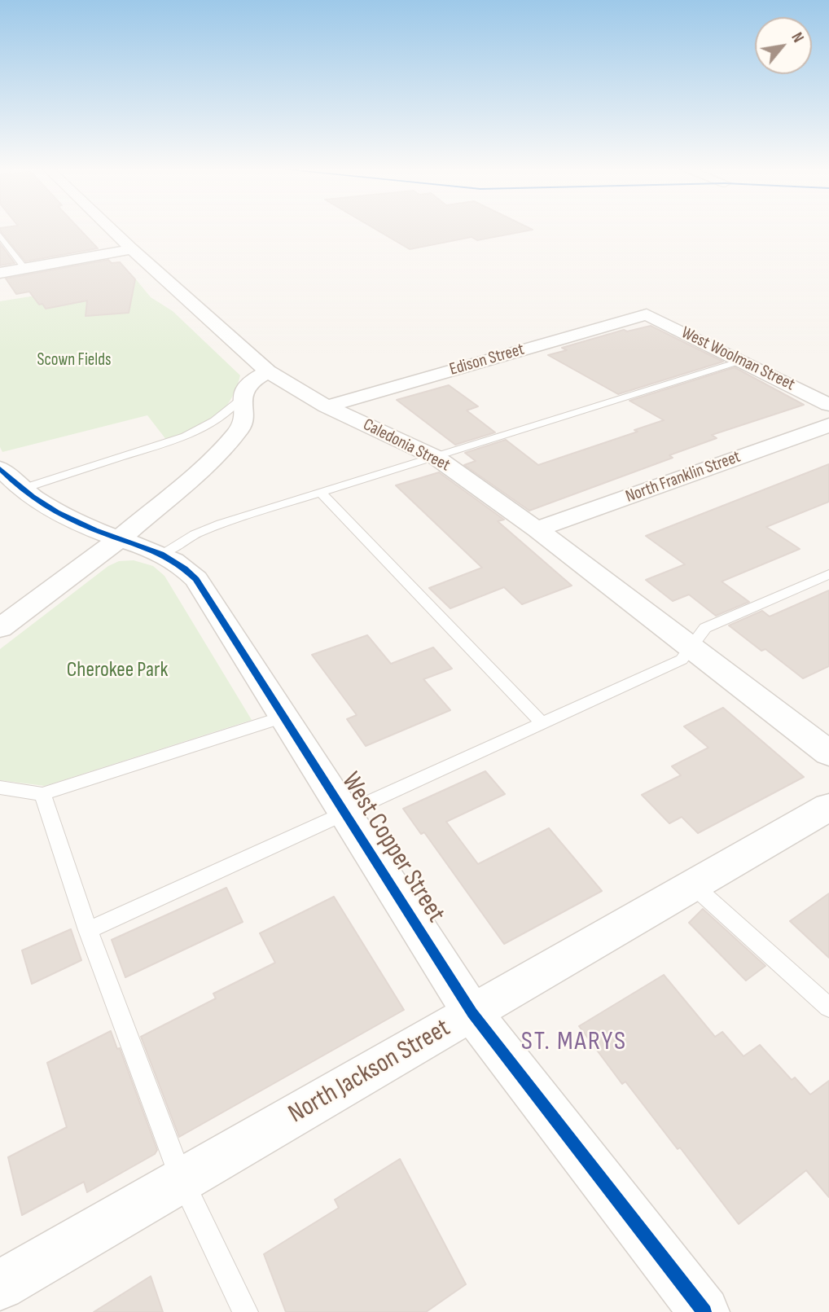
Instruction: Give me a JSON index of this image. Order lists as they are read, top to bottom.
{
  "streets": {
    "street": [
      "West Woolman Street",
      "Edison Street",
      "Caledonia Street",
      "North Franklin Street",
      "West Copper Street",
      "North Jackson Street"
    ]
  },
  "crossings": [
    ["West Woolman Street", "Edison Street"],
    ["Edison Street", "Caledonia Street"],
    ["Caledonia Street", "North Franklin Street"],
    ["West Copper Street", "North Jackson Street"]
  ],
  "districts": ["ST. MARYS"],
  "parks": ["Scown Fields", "Cherokee Park"],
  "north": "top right"
}
